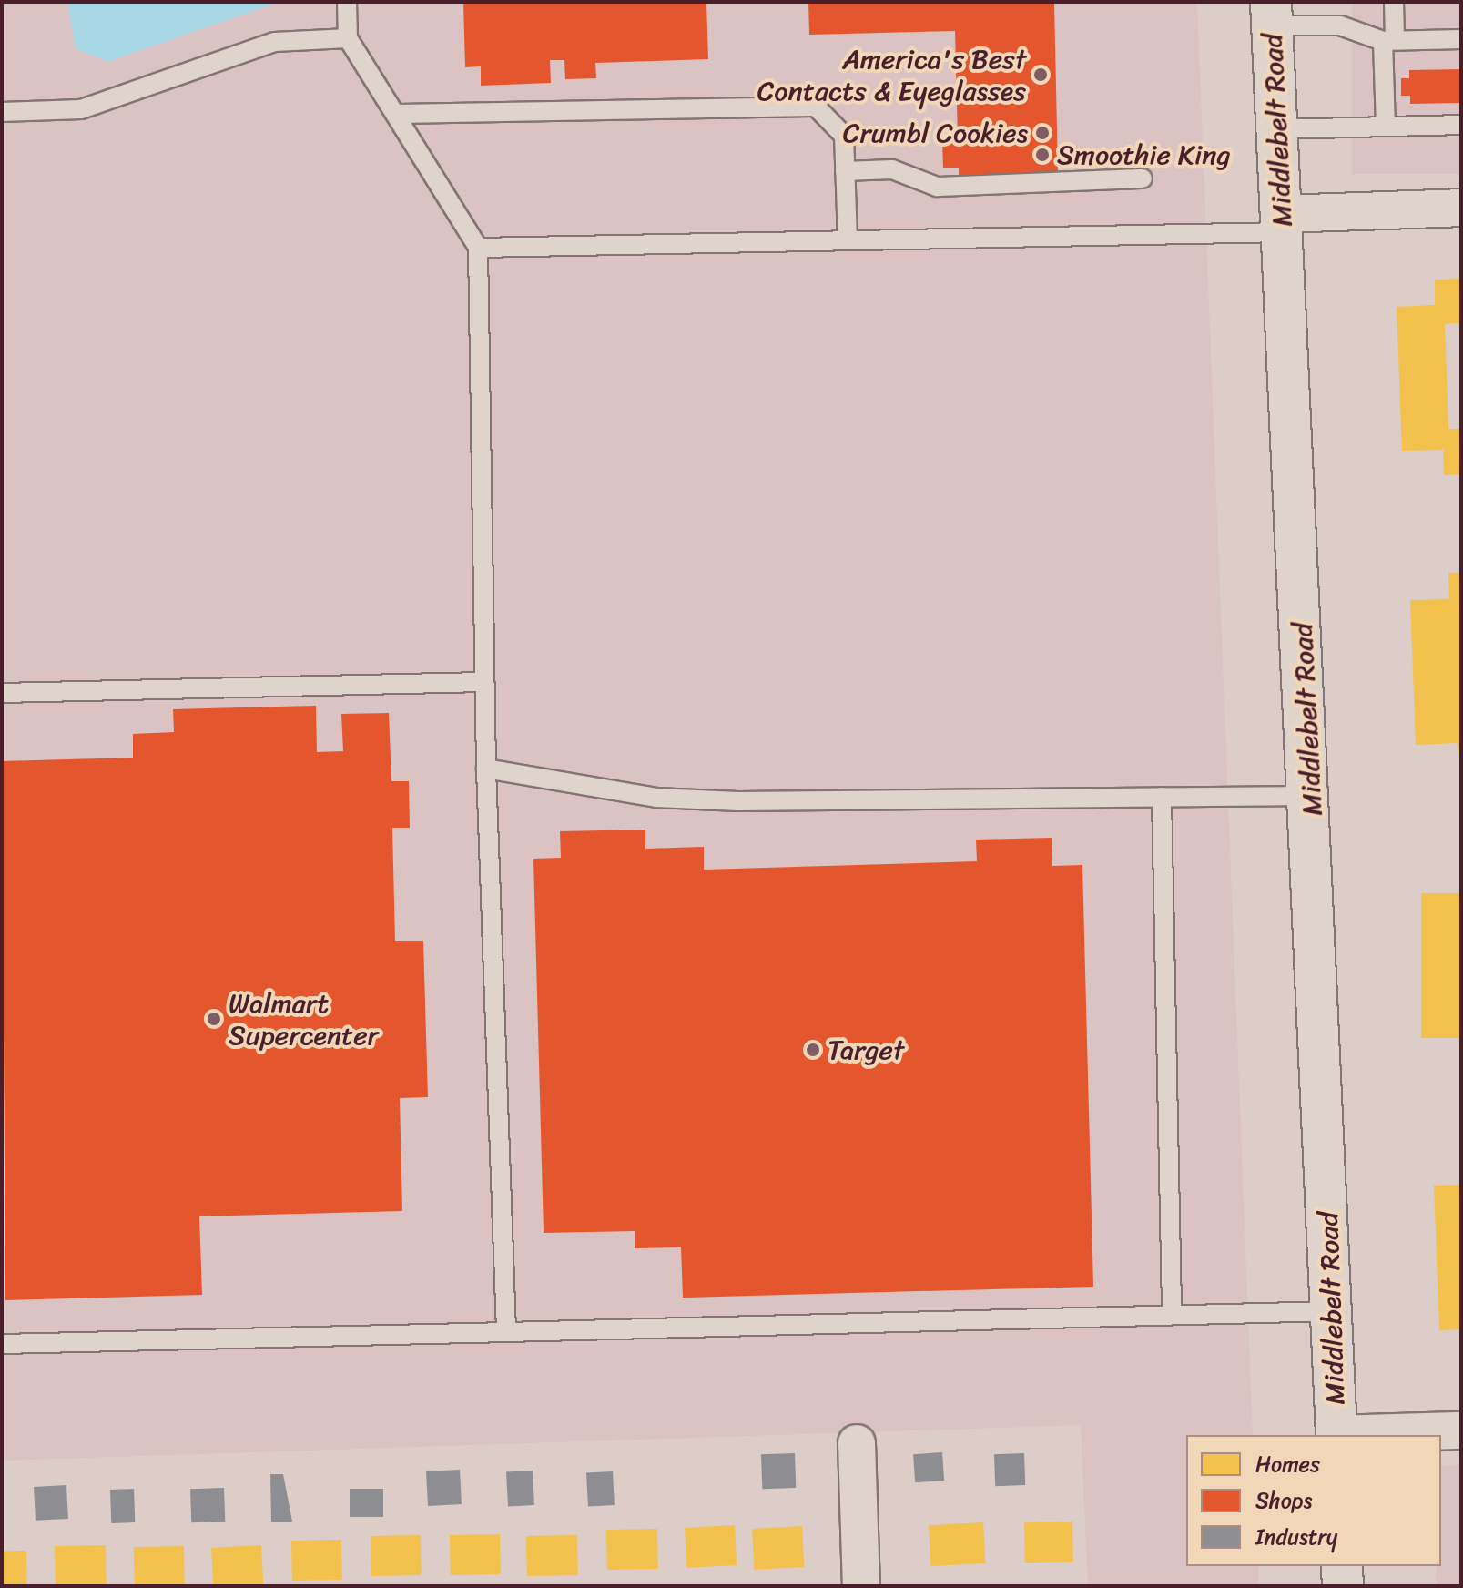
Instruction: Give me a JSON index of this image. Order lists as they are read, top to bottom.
{
  "streets": {
    "main road": ["Middlebelt Road"]
  },
  "places": [
    "America's Best Contacts & Eyeglasses",
    "Crumbl Cookies",
    "Smoothie King",
    "Walmart Supercenter",
    "Target"
  ],
  "legend": ["Homes", "Shops", "Industry"]
}
